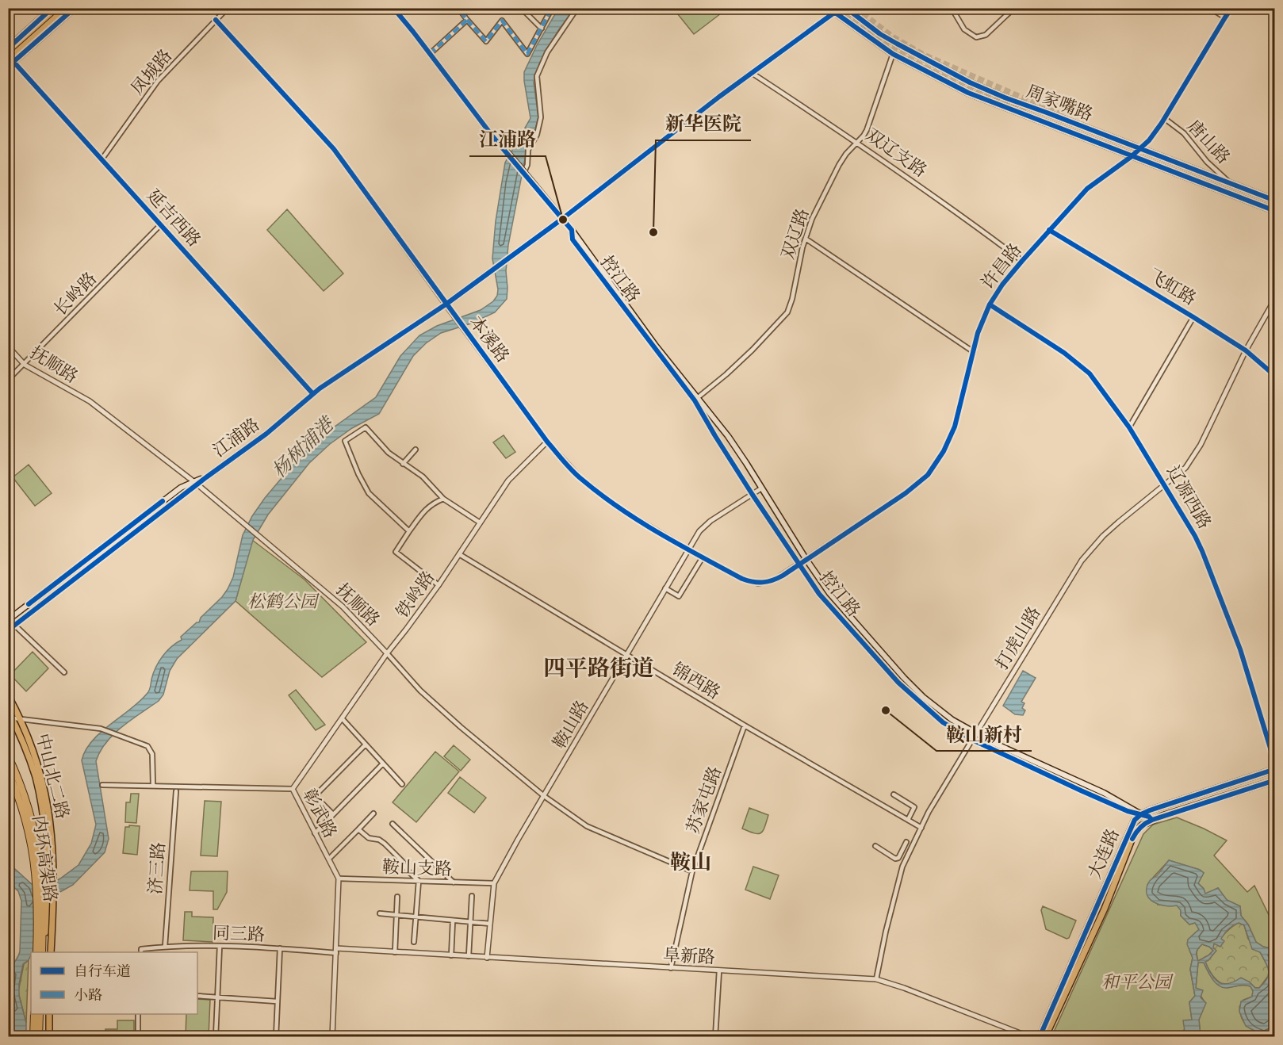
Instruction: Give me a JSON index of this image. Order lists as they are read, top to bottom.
{
  "streets": {
    "highway": ["内环高架路"],
    "main road": [
      "周家嘴路",
      "控江路",
      "江浦路",
      "中山北二路",
      "大连路"
    ],
    "street": [
      "凤城路",
      "唐山路",
      "双辽支路",
      "延吉西路",
      "双辽路",
      "许昌路",
      "飞虹路",
      "长岭路",
      "本溪路",
      "抚顺路",
      "辽源西路",
      "铁岭路",
      "打虎山路",
      "锦西路",
      "鞍山路",
      "苏家屯路",
      "彰武路",
      "济三路",
      "鞍山支路",
      "同三路",
      "阜新路"
    ]
  },
  "crossings": [
    ["凤城路", "延吉西路"],
    ["凤城路", "本溪路"],
    ["周家嘴路", "唐山路"],
    ["周家嘴路", "双辽路"],
    ["周家嘴路", "许昌路"],
    ["周家嘴路", "江浦路"],
    ["唐山路", "许昌路"],
    ["双辽支路", "双辽路"],
    ["双辽支路", "许昌路"],
    ["双辽支路", "江浦路"],
    ["延吉西路", "长岭路"],
    ["延吉西路", "江浦路"],
    ["双辽路", "控江路"],
    ["许昌路", "控江路"],
    ["许昌路", "飞虹路"],
    ["许昌路", "本溪路"],
    ["许昌路", "辽源西路"],
    ["控江路", "本溪路"],
    ["控江路", "江浦路"],
    ["控江路", "打虎山路"],
    ["控江路", "鞍山路"],
    ["控江路", "大连路"],
    ["飞虹路", "打虎山路"],
    ["长岭路", "抚顺路"],
    ["本溪路", "江浦路"],
    ["本溪路", "铁岭路"],
    ["本溪路", "鞍山路"],
    ["抚顺路", "江浦路"],
    ["抚顺路", "铁岭路"],
    ["抚顺路", "鞍山路"],
    ["抚顺路", "苏家屯路"],
    ["辽源西路", "打虎山路"],
    ["铁岭路", "锦西路"],
    ["铁岭路", "彰武路"],
    ["打虎山路", "锦西路"],
    ["打虎山路", "阜新路"],
    ["锦西路", "鞍山路"],
    ["锦西路", "苏家屯路"],
    ["鞍山路", "鞍山支路"],
    ["鞍山路", "阜新路"],
    ["苏家屯路", "阜新路"],
    ["彰武路", "鞍山支路"],
    ["彰武路", "同三路"],
    ["彰武路", "阜新路"],
    ["济三路", "同三路"],
    ["同三路", "阜新路"]
  ],
  "districts": ["四平路街道", "鞍山"],
  "water": ["杨树浦港"],
  "parks": ["松鹤公园", "和平公园"],
  "places": ["江浦路", "新华医院", "鞍山新村"],
  "legend": ["自行车道", "小路"]
}
